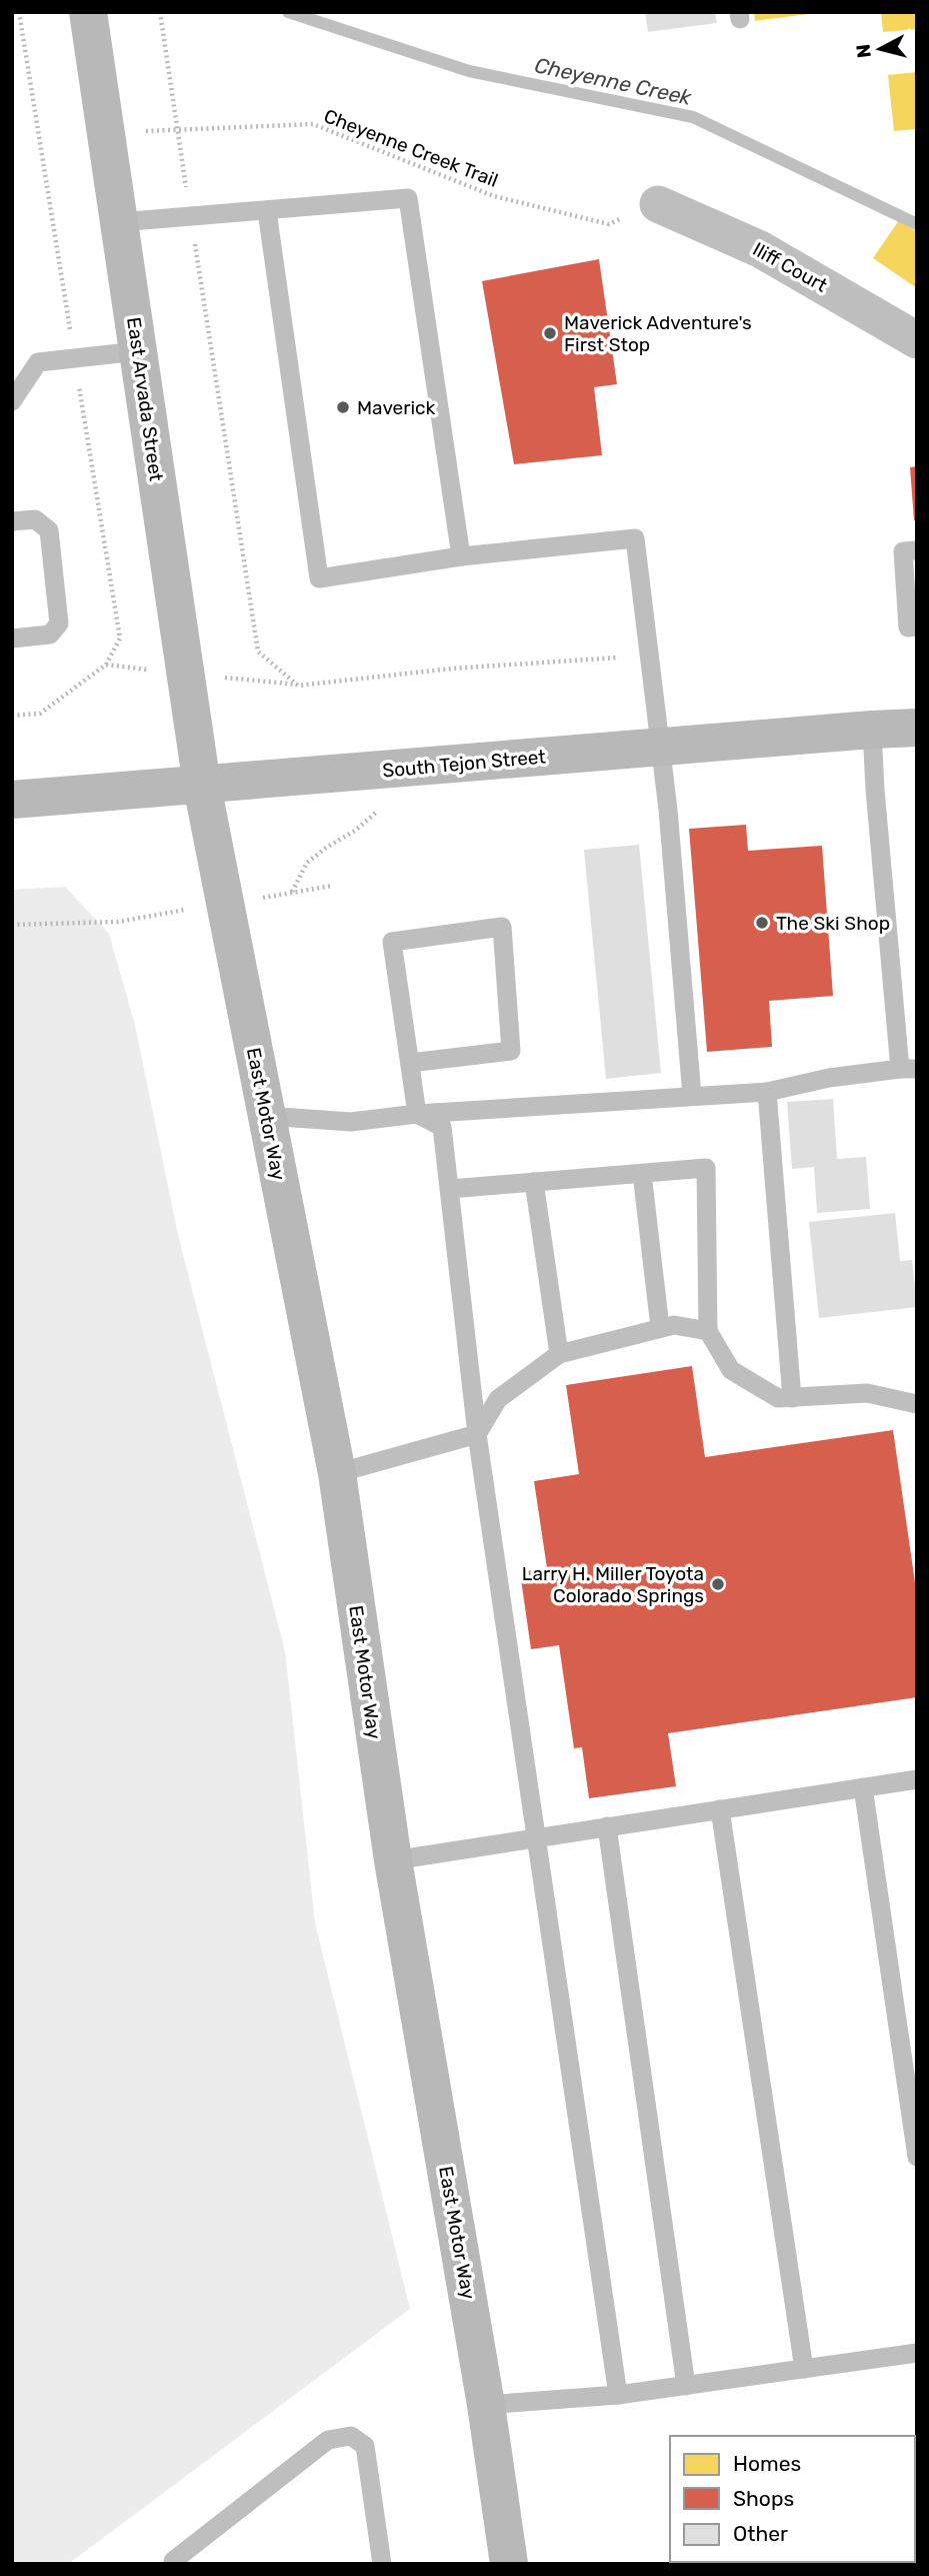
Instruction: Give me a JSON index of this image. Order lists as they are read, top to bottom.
{
  "streets": {
    "street": [
      "Iliff Court",
      "East Arvada Street",
      "South Tejon Street",
      "East Motor Way"
    ],
    "path": ["Cheyenne Creek Trail"]
  },
  "crossings": [
    ["Cheyenne Creek Trail", "Iliff Court"],
    ["Cheyenne Creek Trail", "East Arvada Street"],
    ["East Arvada Street", "South Tejon Street"],
    ["East Arvada Street", "East Motor Way"],
    ["South Tejon Street", "East Motor Way"]
  ],
  "water": ["Cheyenne Creek"],
  "places": [
    "Maverick Adventure's First Stop",
    "Maverick",
    "The Ski Shop",
    "Larry H. Miller Toyota Colorado Springs"
  ],
  "legend": ["Homes", "Shops", "Other"],
  "north": "left"
}
